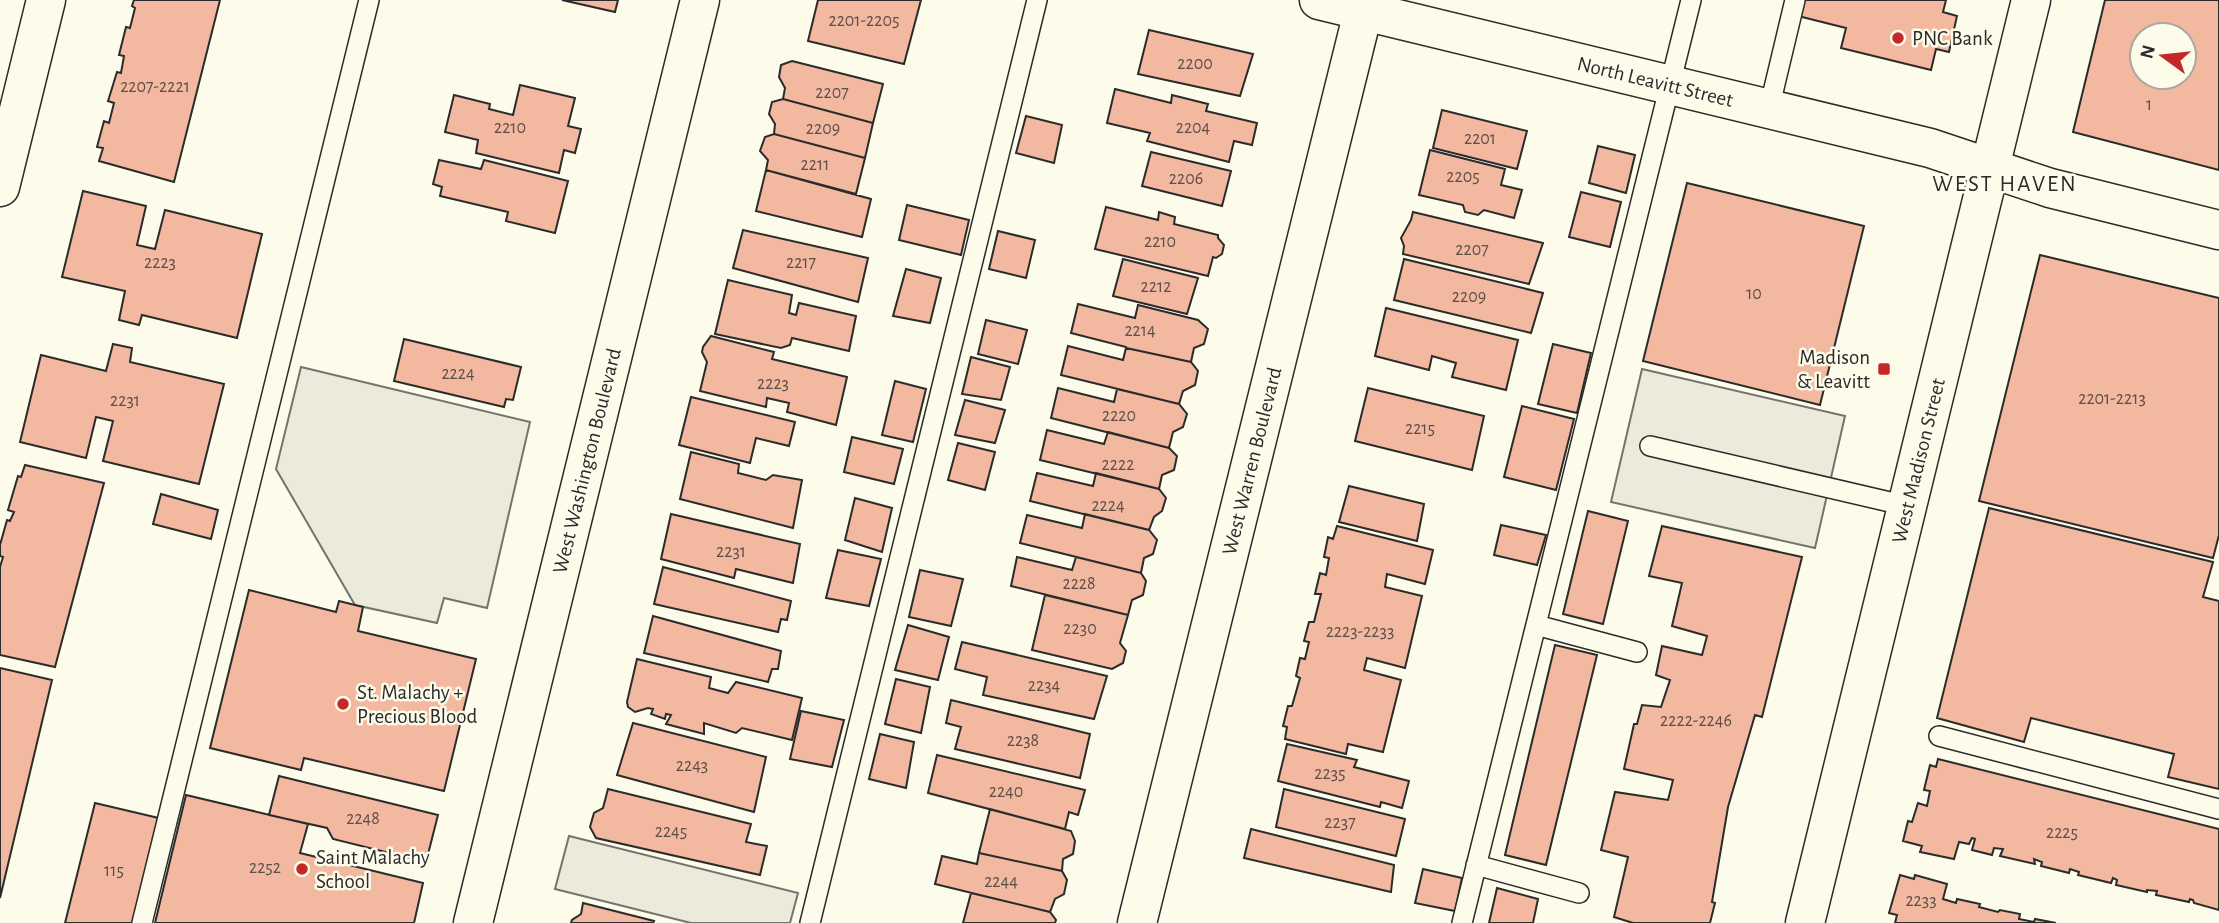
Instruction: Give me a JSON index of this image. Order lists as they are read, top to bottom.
{
  "streets": {
    "street": [
      "North Leavitt Street",
      "West Washington Boulevard",
      "West Madison Street",
      "West Warren Boulevard"
    ]
  },
  "crossings": [
    ["North Leavitt Street", "West Madison Street"],
    ["North Leavitt Street", "West Warren Boulevard"]
  ],
  "districts": ["WEST HAVEN"],
  "places": {
    "other": ["PNC Bank", "St. Malachy + Precious Blood", "Saint Malachy School"],
    "transit": ["Madison & Leavitt"]
  },
  "house_numbers": [
    "2201-2205",
    "2200",
    "2207-2221",
    "2207",
    "1",
    "2210",
    "2204",
    "2209",
    "2201",
    "2211",
    "2205",
    "2206",
    "2210",
    "2207",
    "2223",
    "2217",
    "2212",
    "10",
    "2209",
    "2214",
    "2224",
    "2223",
    "2201-2213",
    "2231",
    "2220",
    "2215",
    "2222",
    "2224",
    "2231",
    "2228",
    "2230",
    "2223-2233",
    "2234",
    "2222-2246",
    "2238",
    "2243",
    "2235",
    "2240",
    "2248",
    "2237",
    "2245",
    "2225",
    "2252",
    "115",
    "2244",
    "2233"
  ],
  "north": "left"
}
